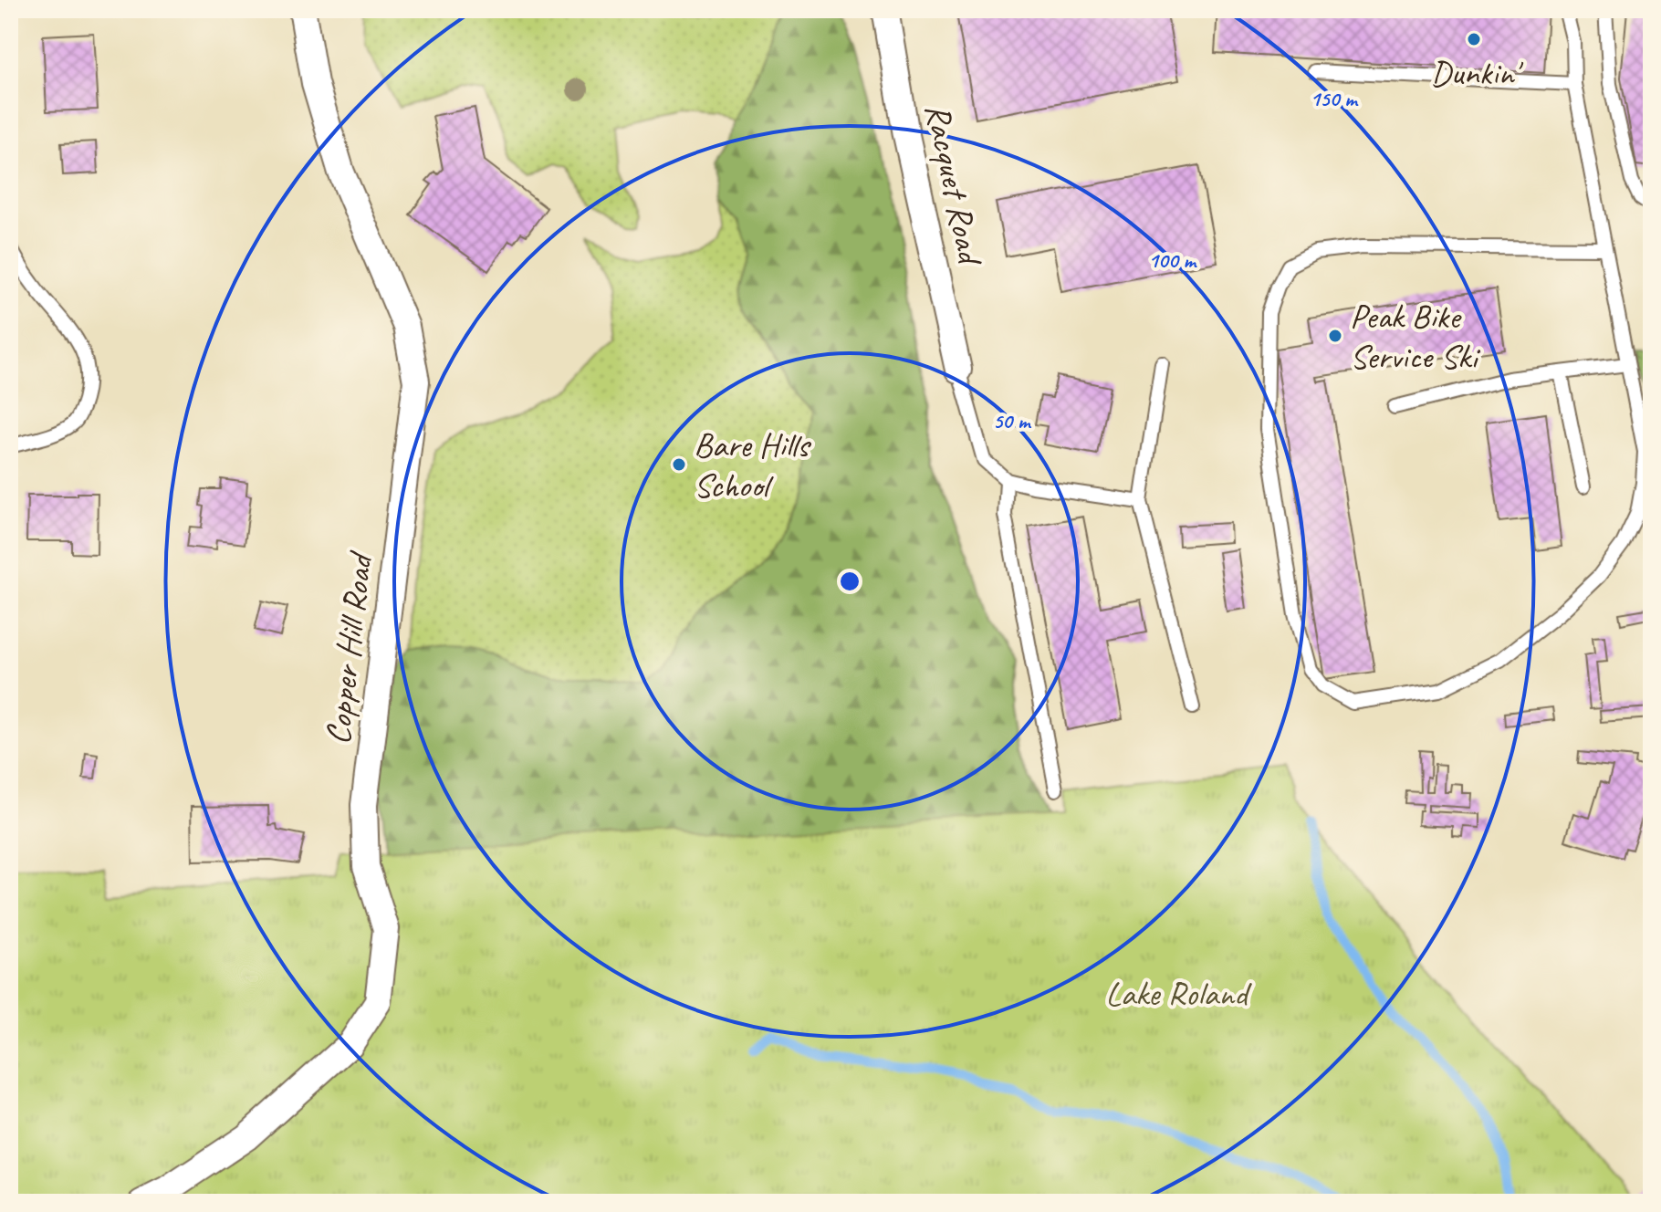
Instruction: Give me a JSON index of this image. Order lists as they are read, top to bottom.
{
  "streets": {
    "street": ["Racquet Road", "Copper Hill Road"]
  },
  "parks": ["Lake Roland"],
  "places": ["Dunkin'", "Peak Bike Service Ski", "Bare Hills School"],
  "rings": ["150 m", "100 m", "50 m"]
}
